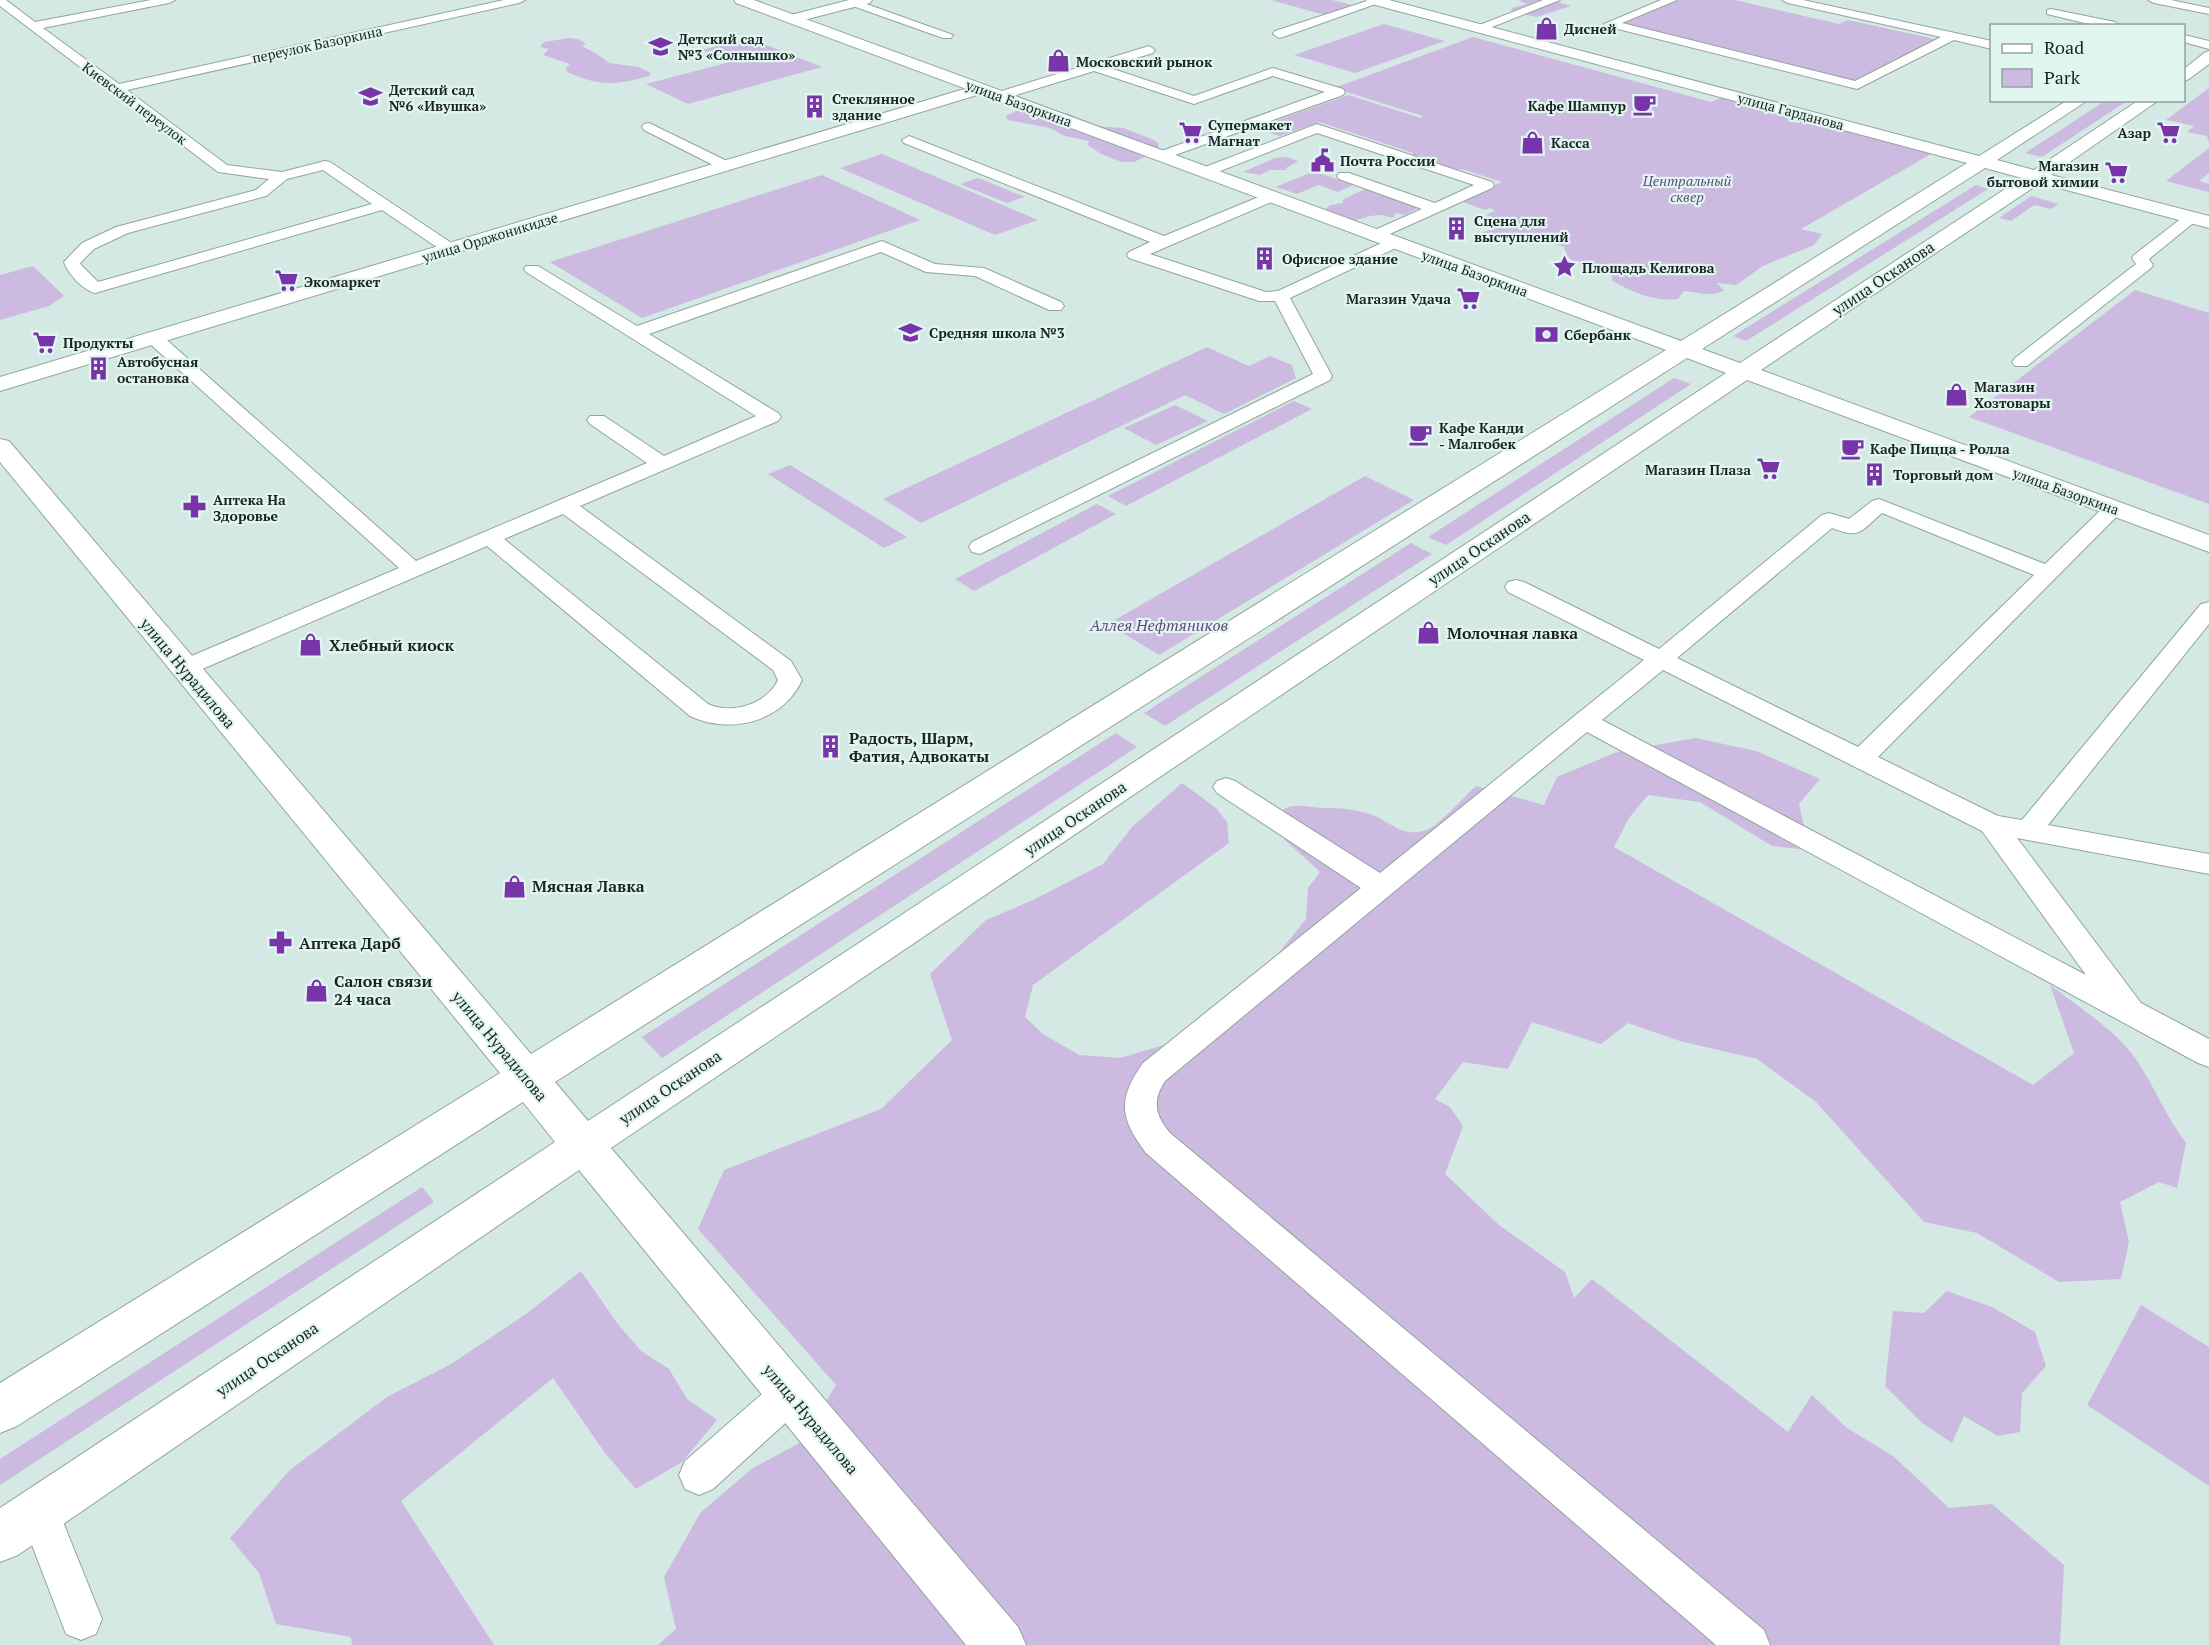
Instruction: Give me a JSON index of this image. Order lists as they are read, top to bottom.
{
  "streets": {
    "street": [
      "улица Базоркина",
      "улица Гарданова",
      "улица Орджоникидзе",
      "улица Осканова",
      "улица Нурадилова"
    ],
    "lane": ["переулок Базоркина", "Киевский переулок"]
  },
  "crossings": [
    ["переулок Базоркина", "Киевский переулок"],
    ["улица Базоркина", "улица Орджоникидзе"],
    ["улица Базоркина", "улица Осканова"],
    ["улица Гарданова", "улица Осканова"],
    ["улица Осканова", "улица Нурадилова"]
  ],
  "parks": ["Центральный сквер", "Аллея Нефтяников"],
  "places": {
    "shop": [
      "Дисней",
      "Московский рынок",
      "Касса",
      "Магазин Хозтовары",
      "Молочная лавка",
      "Хлебный киоск",
      "Мясная Лавка",
      "Салон связи 24 часа"
    ],
    "school or university": ["Детский сад №3 «Солнышко»", "Детский сад №6 «Ивушка»", "Средняя школа №3"],
    "cafe": ["Кафе Шампур", "Кафе Канди - Малгобек", "Кафе Пицца - Ролла"],
    "building": [
      "Стеклянное здание",
      "Сцена для выступлений",
      "Офисное здание",
      "Автобусная остановка",
      "Торговый дом",
      "Радость, Шарм, Фатия, Адвокаты"
    ],
    "supermarket": [
      "Супермакет Магнат",
      "Азар",
      "Магазин бытовой химии",
      "Экомаркет",
      "Магазин Удача",
      "Продукты",
      "Магазин Плаза"
    ],
    "public building": ["Почта России"],
    "place": ["Площадь Келигова"],
    "bank": ["Сбербанк"],
    "pharmacy": ["Аптека На Здоровье", "Аптека Дарб"]
  },
  "legend": ["Road", "Park"]
}
